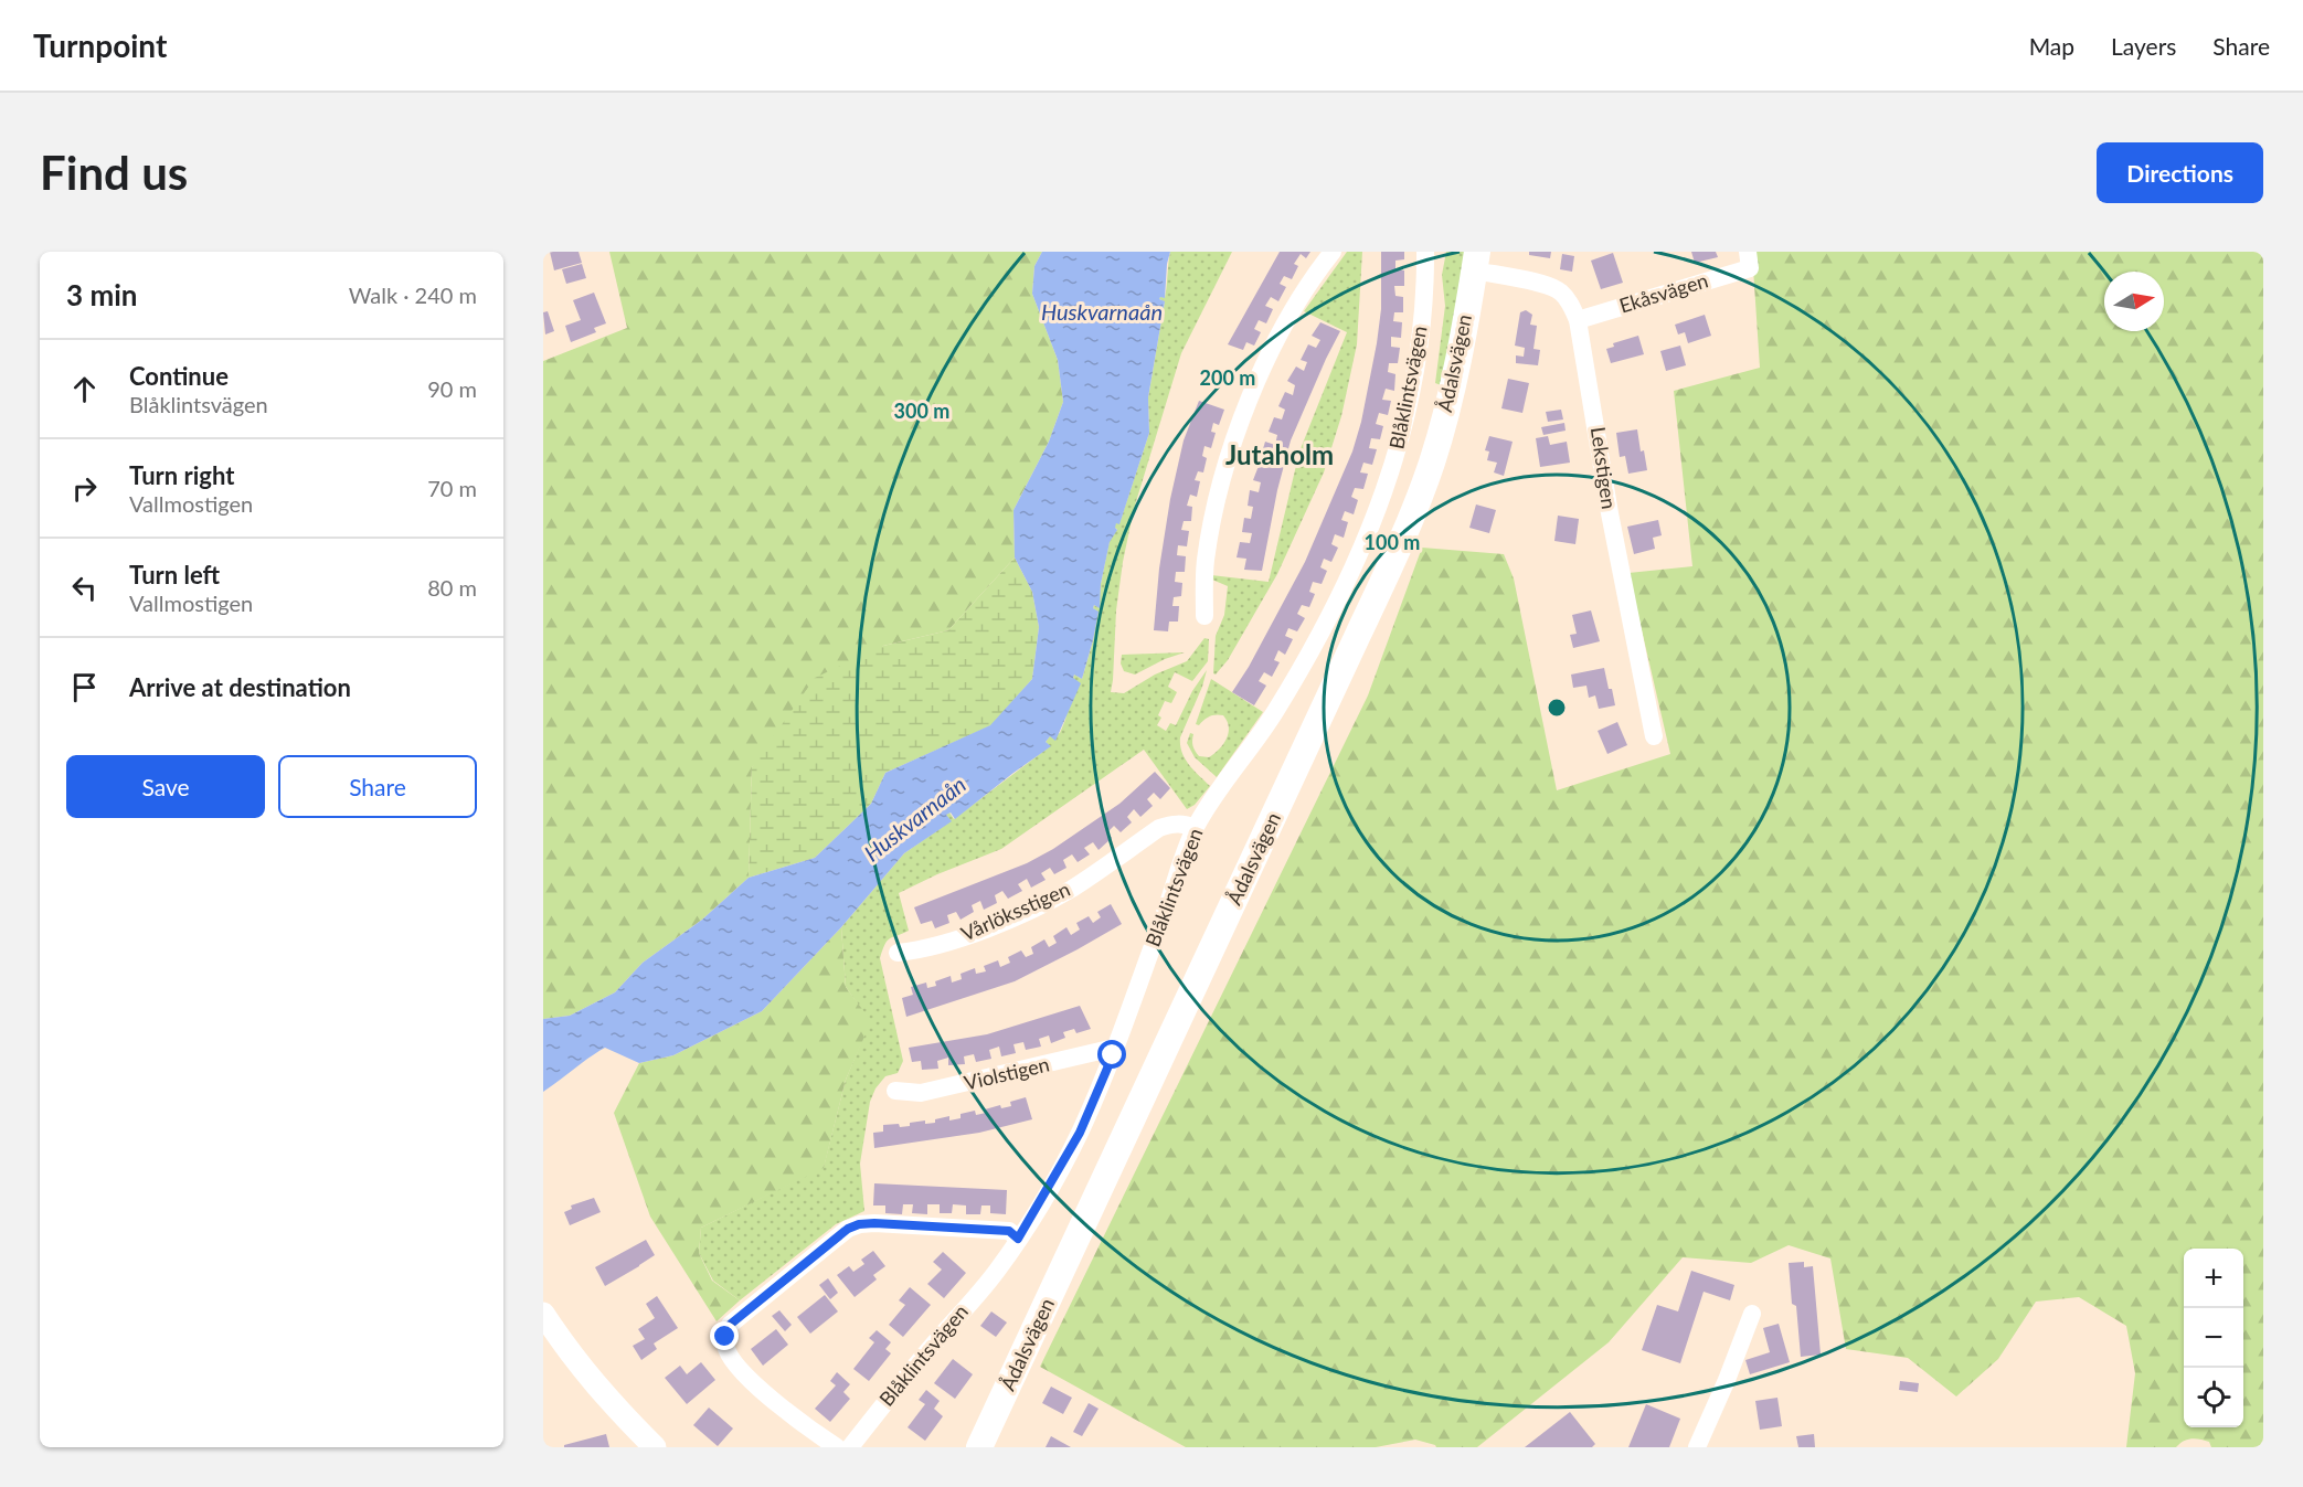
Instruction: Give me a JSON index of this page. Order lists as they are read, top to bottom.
{
  "streets": {
    "main road": ["Ådalsvägen"],
    "street": [
      "Ekåsvägen",
      "Blåklintsvägen",
      "Lekstigen",
      "Vårlöksstigen",
      "Violstigen"
    ]
  },
  "crossings": [
    ["Ekåsvägen", "Lekstigen"],
    ["Ådalsvägen", "Lekstigen"],
    ["Blåklintsvägen", "Vårlöksstigen"],
    ["Blåklintsvägen", "Violstigen"]
  ],
  "districts": ["Jutaholm"],
  "water": ["Huskvarnaån"],
  "north": "right",
  "page": {
    "header": "Turnpoint",
    "nav": ["Map", "Layers", "Share"],
    "buttons": [
      "Directions",
      ["Save", "Share"]
    ],
    "title": "Find us",
    "heading": ["3 min", "Walk · 240 m"],
    "list": [
      ["Continue", "Blåklintsvägen", "90 m"],
      ["Turn right", "Vallmostigen", "70 m"],
      ["Turn left", "Vallmostigen", "80 m"],
      "Arrive at destination"
    ],
    "map_buttons": ["+", "−"]
  },
  "rings": ["200 m", "300 m", "100 m"]
}
